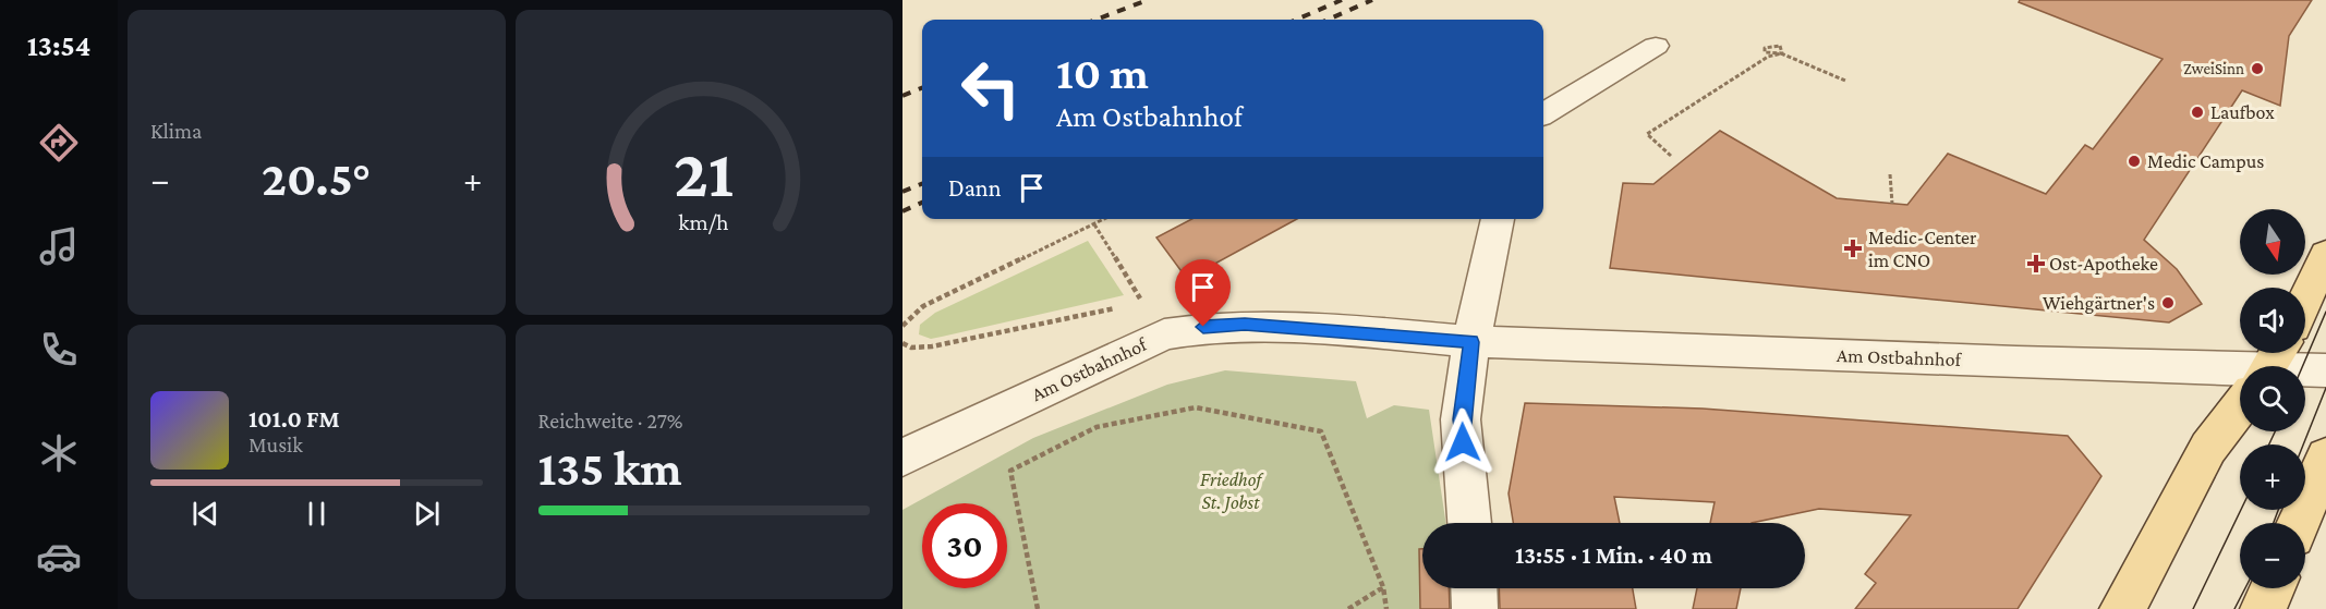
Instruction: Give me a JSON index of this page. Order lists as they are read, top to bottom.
{
  "streets": {
    "street": ["Am Ostbahnhof"]
  },
  "parks": ["Friedhof St. Jobst"],
  "places": {
    "other": [
      "ZweiSinn",
      "Laufbox",
      "Medic Campus",
      "Wiehgärtner's"
    ],
    "health": ["Medic-Center im CNO", "Ost-Apotheke"]
  },
  "north": "bottom",
  "page": {
    "tabs": "13:54",
    "tile": [
      "Klima",
      ["Reichweite · 27%", "135 km"]
    ],
    "turn": ["10 m", "Am Ostbahnhof"],
    "heat": ["−", "20.5°", "+"],
    "then": "Dann",
    "map_buttons": ["+", "−"],
    "song": ["101.0 FM", "Musik"],
    "limit": "30",
    "trip": "13:55 · 1 Min. · 40 m",
    "gauge": ["21", "km/h"]
  }
}
